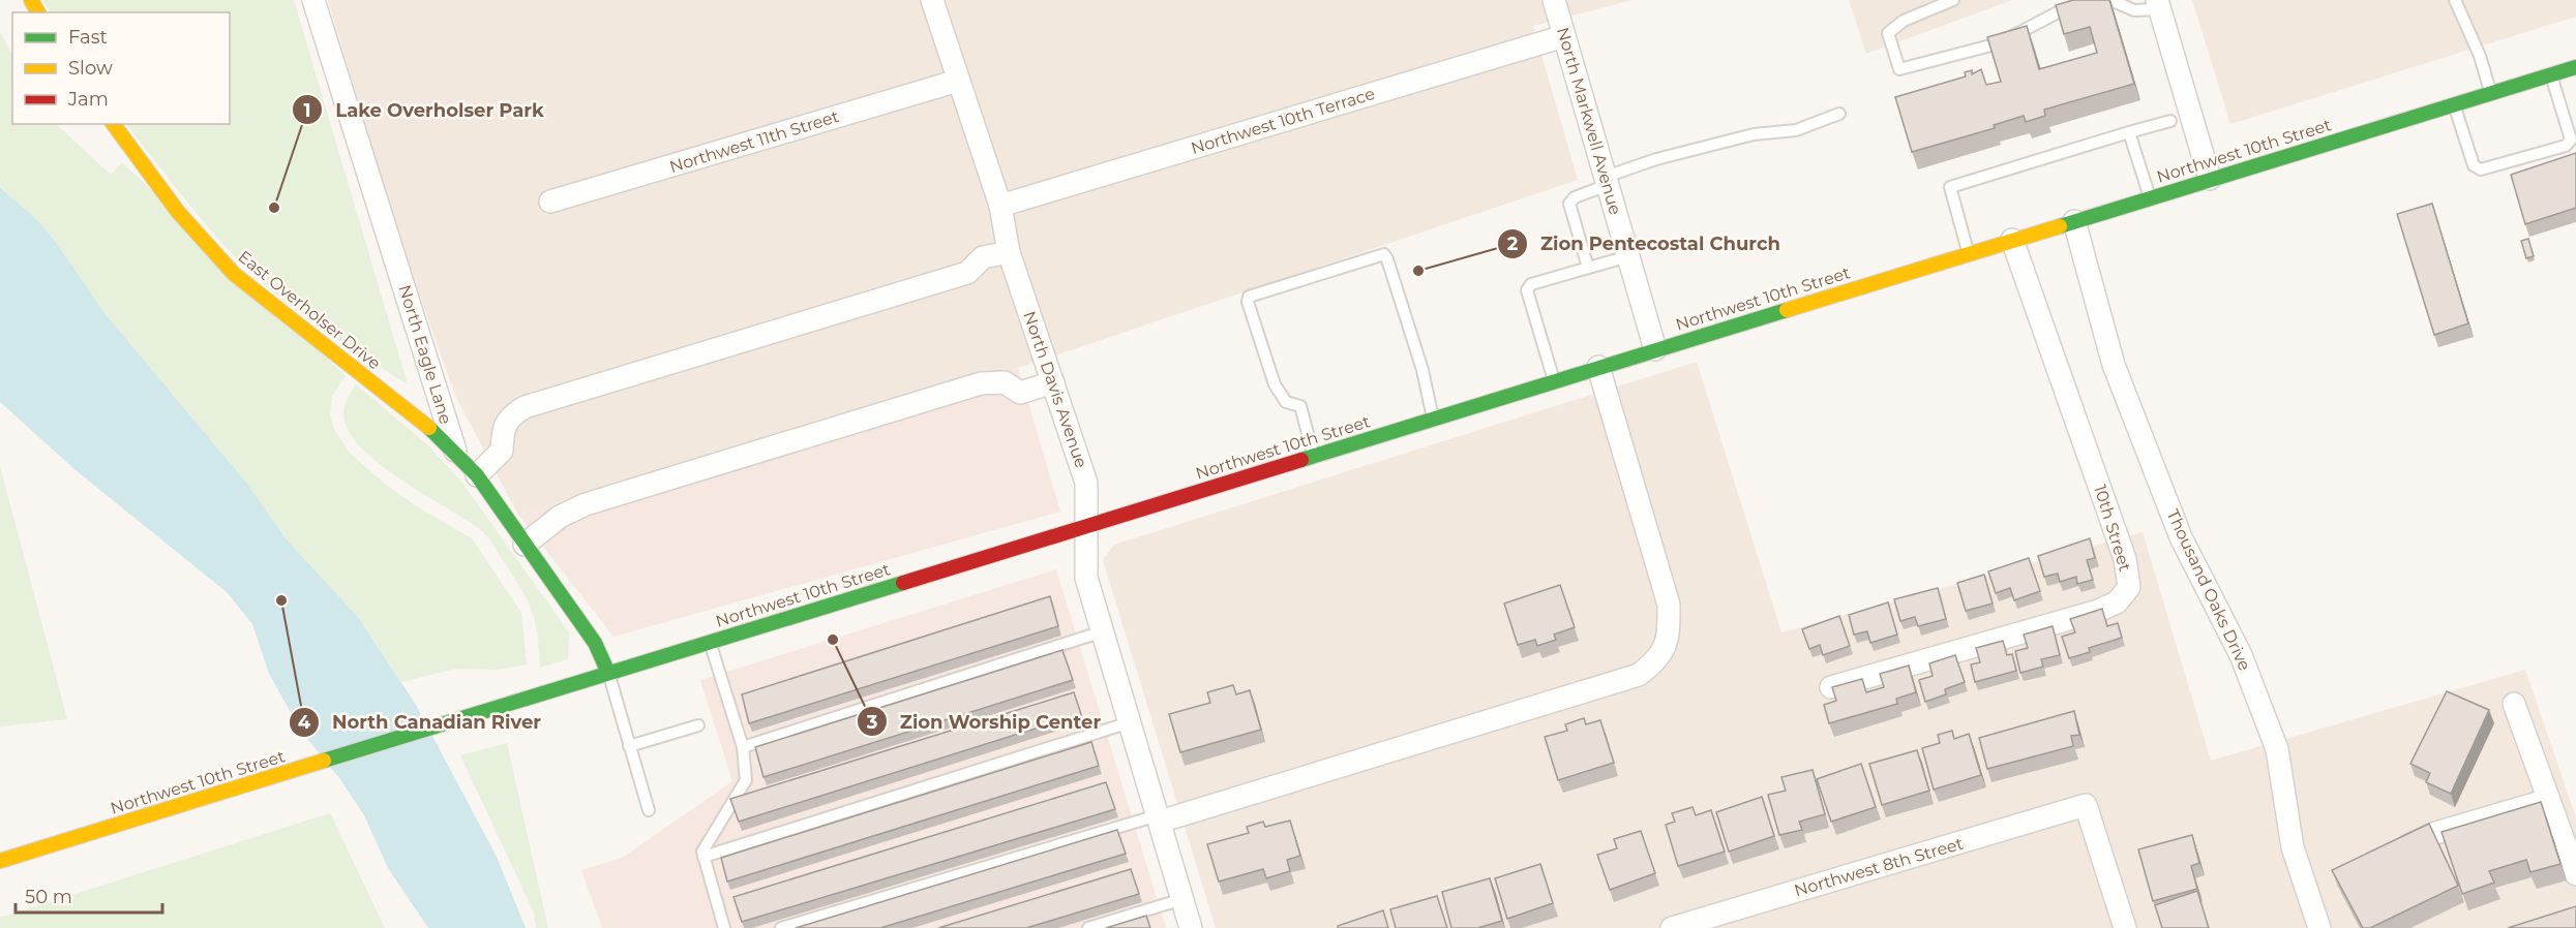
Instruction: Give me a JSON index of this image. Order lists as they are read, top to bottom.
{
  "streets": {
    "main road": ["Northwest 10th Street", "East Overholser Drive", "North Eagle Lane"],
    "street": [
      "Northwest 10th Terrace",
      "North Markwell Avenue",
      "Northwest 11th Street",
      "North Davis Avenue",
      "10th Street",
      "Thousand Oaks Drive",
      "Northwest 8th Street"
    ]
  },
  "crossings": [
    ["Northwest 10th Terrace", "North Markwell Avenue"],
    ["Northwest 10th Terrace", "North Davis Avenue"],
    ["North Markwell Avenue", "Northwest 10th Street"],
    ["Northwest 11th Street", "North Davis Avenue"],
    ["Northwest 10th Street", "North Eagle Lane"],
    ["Northwest 10th Street", "North Davis Avenue"],
    ["Northwest 10th Street", "10th Street"],
    ["Northwest 10th Street", "Thousand Oaks Drive"],
    ["East Overholser Drive", "North Eagle Lane"]
  ],
  "places": [
    "Lake Overholser Park",
    "Zion Pentecostal Church",
    "North Canadian River",
    "Zion Worship Center"
  ],
  "legend": ["Fast", "Slow", "Jam"],
  "scale_bar": "50 m"
}
